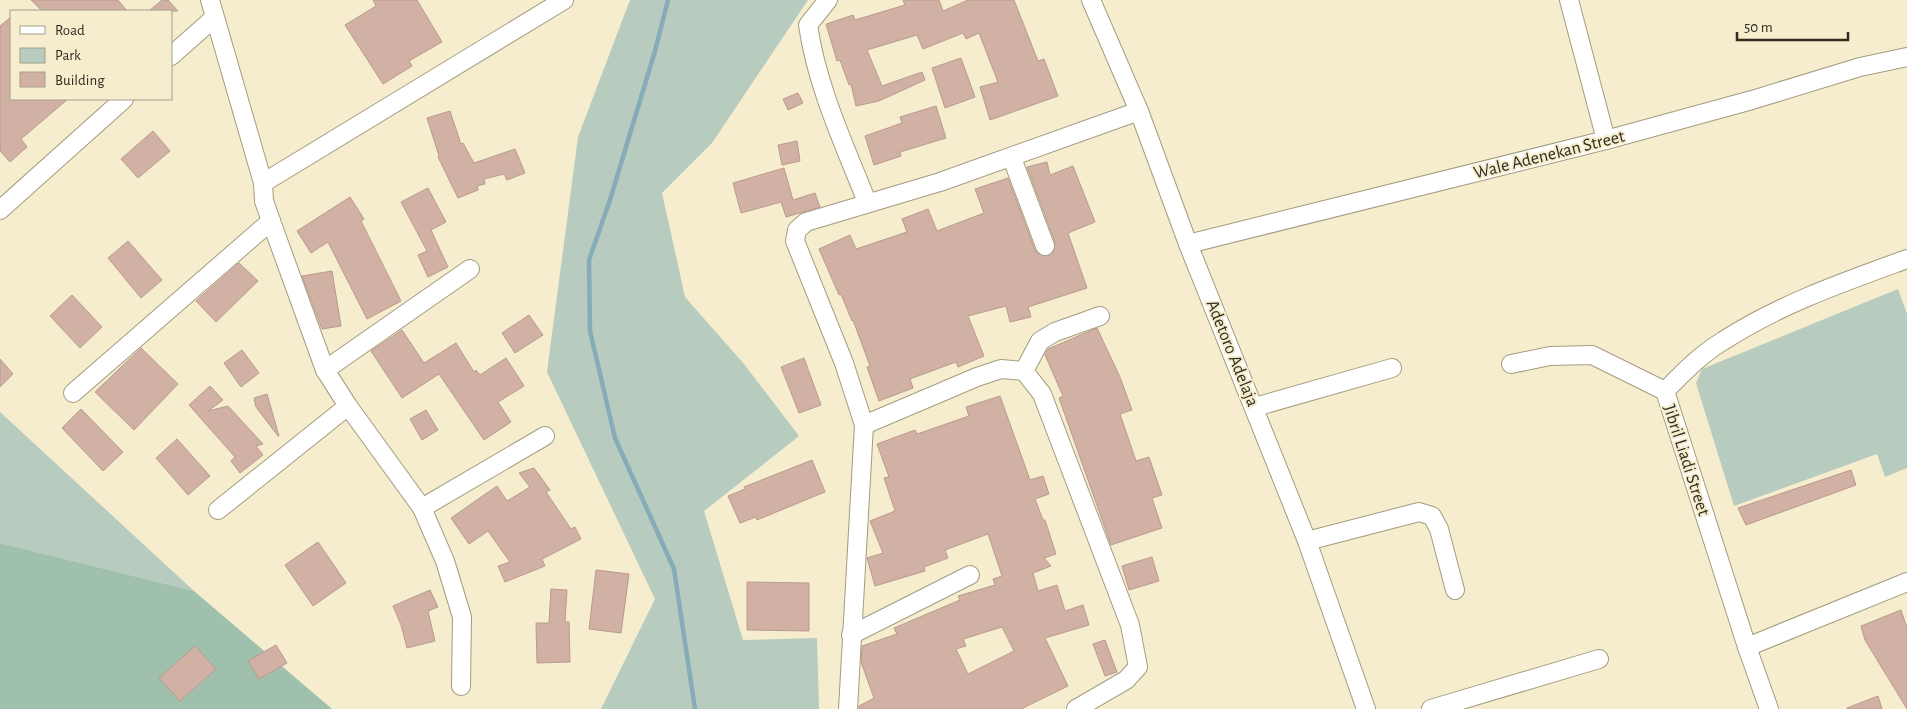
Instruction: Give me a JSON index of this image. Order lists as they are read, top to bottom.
{
  "streets": {
    "street": ["Wale Adenekan Street", "Adetoro Adelaja", "Jibril Liadi Street"]
  },
  "crossings": [
    ["Wale Adenekan Street", "Adetoro Adelaja"]
  ],
  "legend": ["Road", "Park", "Building"],
  "scale_bar": "50 m"
}
